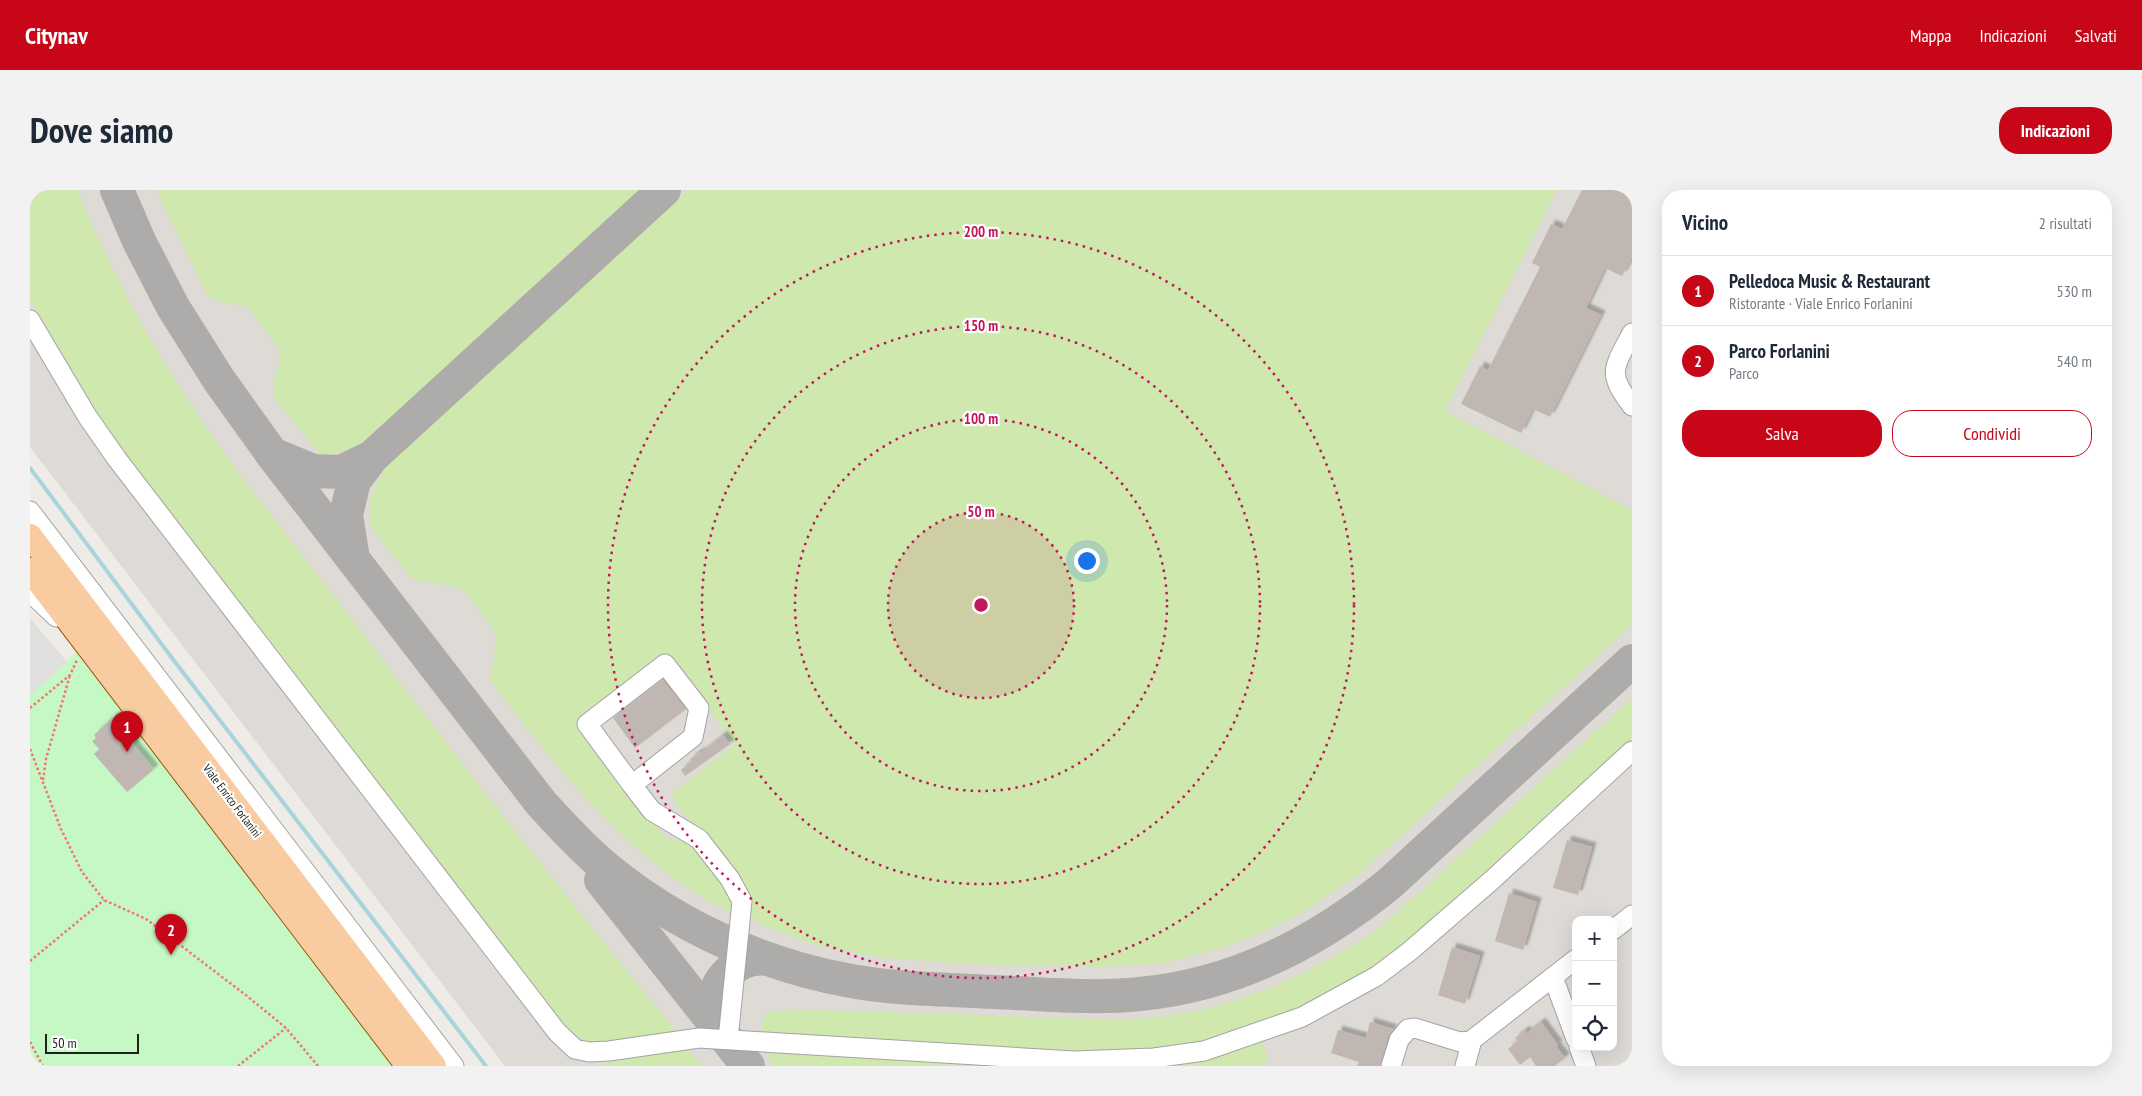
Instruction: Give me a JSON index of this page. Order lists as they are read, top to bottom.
{
  "streets": {
    "main road": ["Viale Enrico Forlanini"]
  },
  "scale_bar": "50 m",
  "page": {
    "header": "Citynav",
    "nav": ["Mappa", "Indicazioni", "Salvati"],
    "title": "Dove siamo",
    "buttons": [
      "Indicazioni",
      ["Salva", "Condividi"]
    ],
    "heading": ["Vicino", "2 risultati"],
    "list": [
      {
        "mark": "1",
        "name": "Pelledoca Music & Restaurant",
        "note": "Ristorante · Viale Enrico Forlanini",
        "value": "530 m"
      },
      {
        "mark": "2",
        "name": "Parco Forlanini",
        "note": "Parco",
        "value": "540 m"
      }
    ],
    "pins": ["1", "2"],
    "map_buttons": ["+", "−"],
    "scale": "50 m"
  },
  "rings": [
    "200 m",
    "150 m",
    "100 m",
    "50 m"
  ]
}
